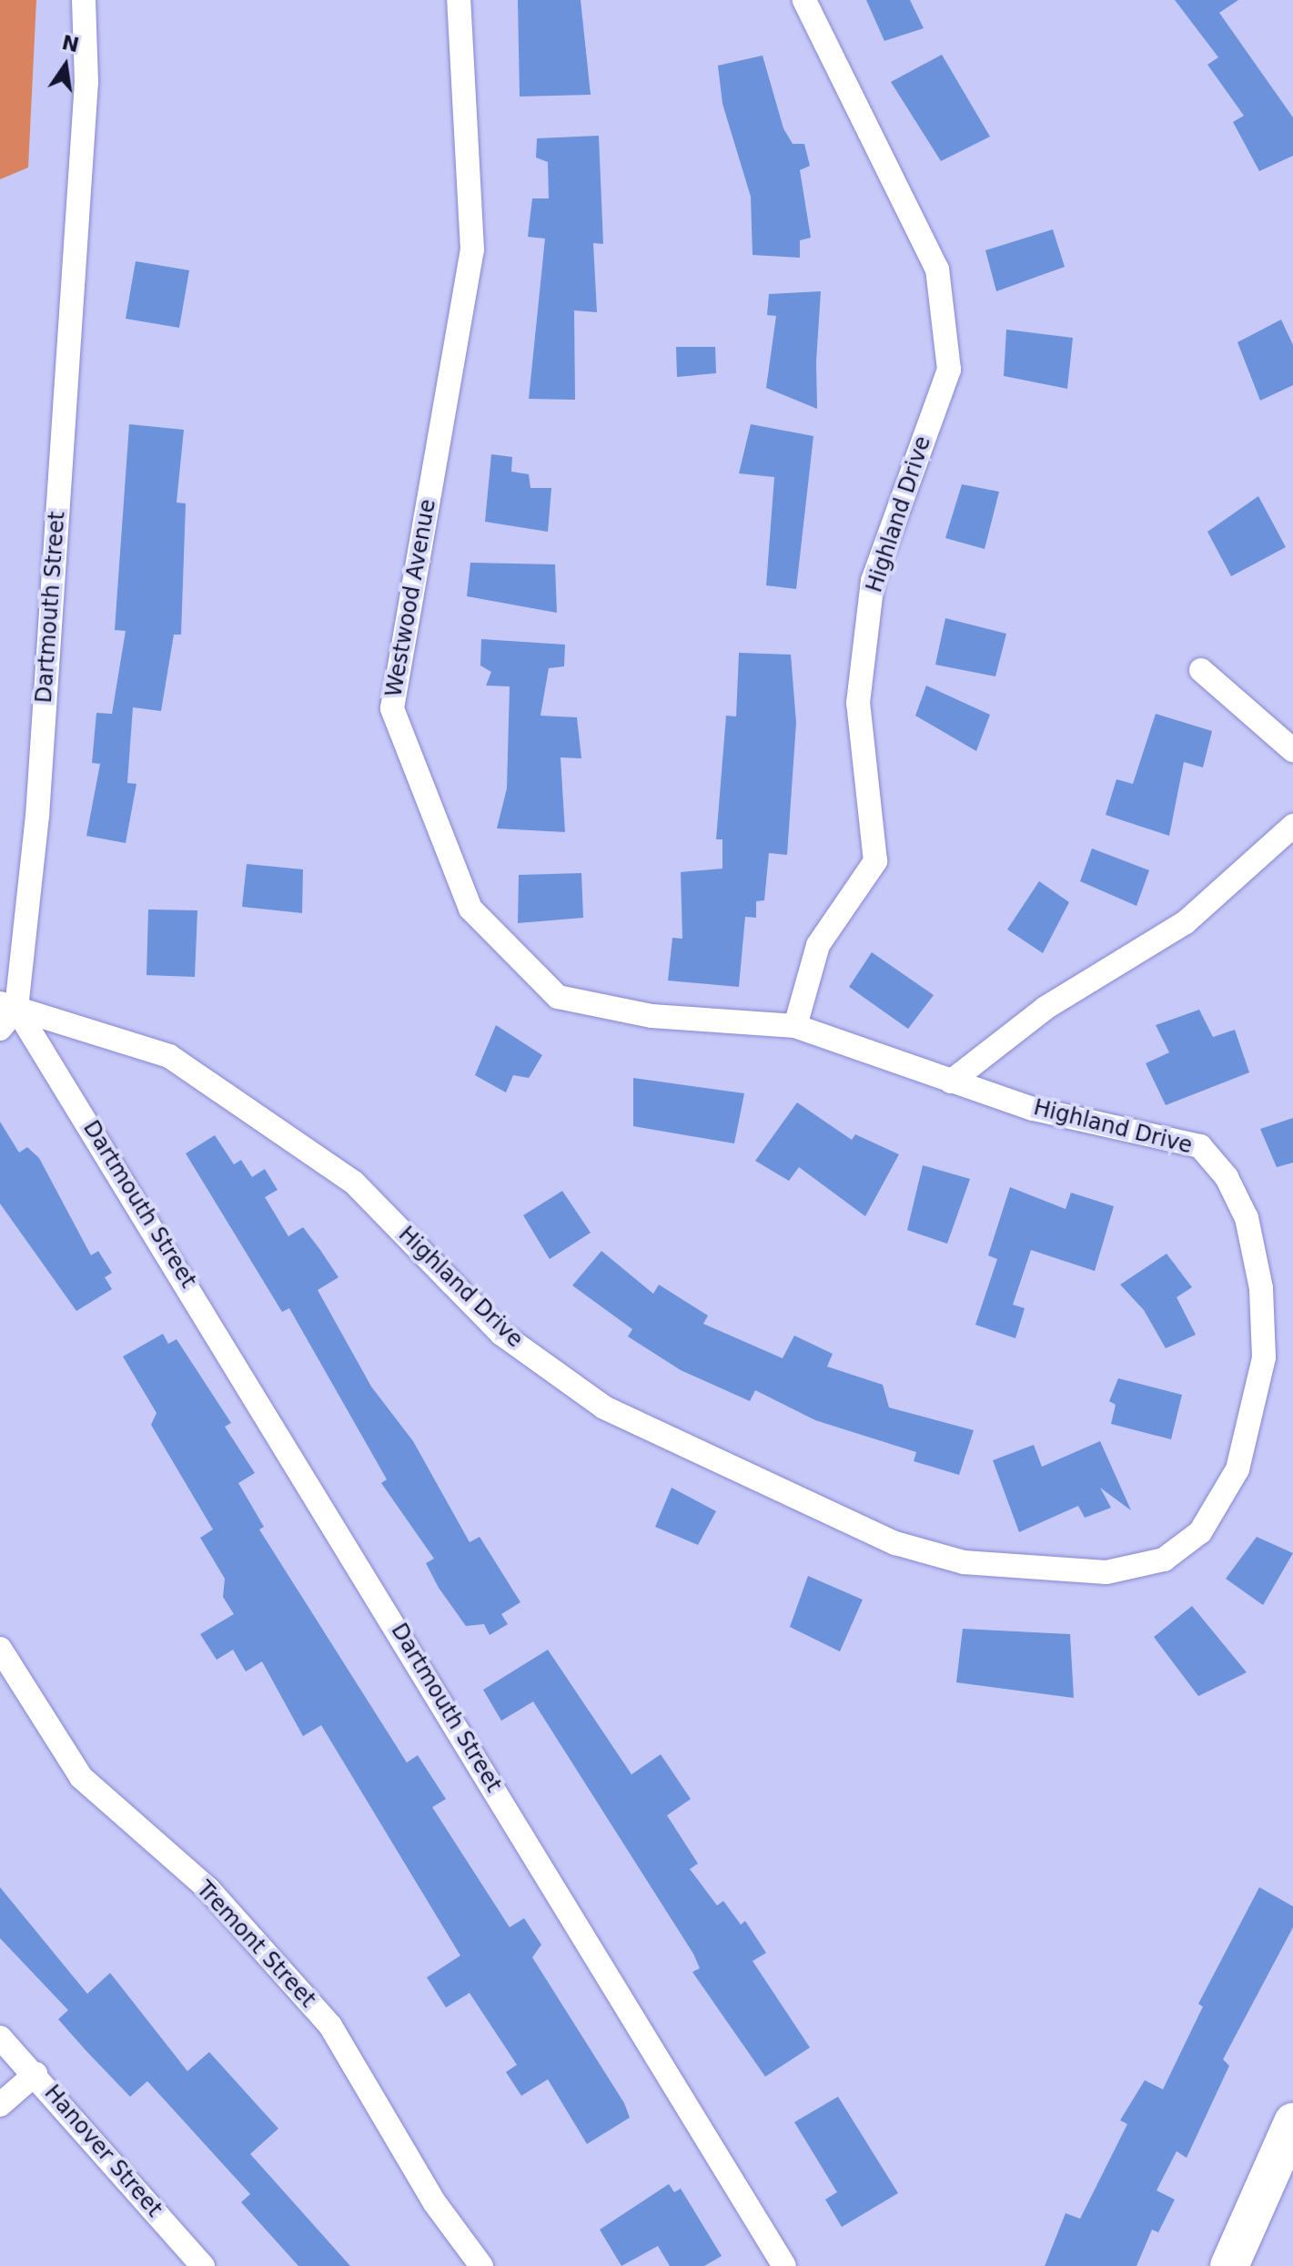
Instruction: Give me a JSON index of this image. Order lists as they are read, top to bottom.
{
  "streets": {
    "street": [
      "Highland Drive",
      "Westwood Avenue",
      "Dartmouth Street",
      "Tremont Street",
      "Hanover Street"
    ]
  },
  "crossings": [
    ["Highland Drive", "Westwood Avenue"],
    ["Highland Drive", "Dartmouth Street"]
  ],
  "north": "top"
}
